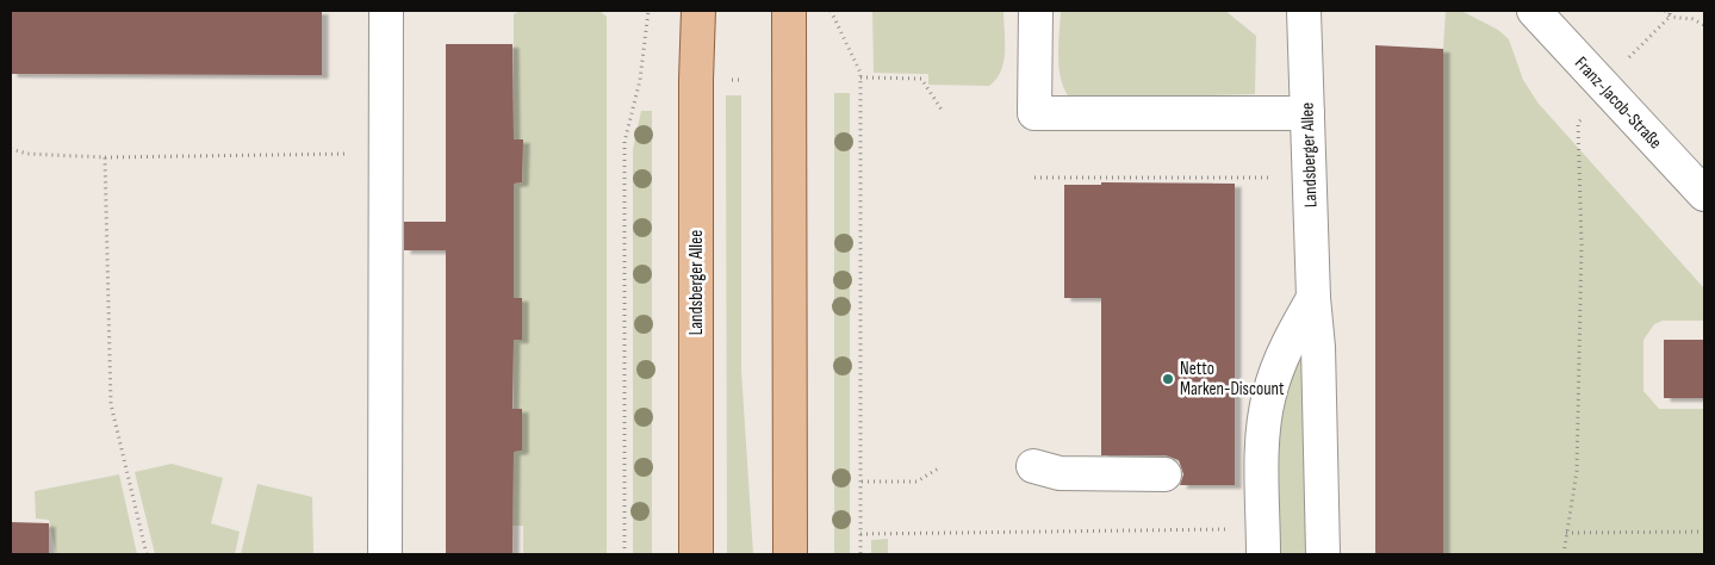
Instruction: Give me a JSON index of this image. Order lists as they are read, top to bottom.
{
  "streets": {
    "main road": ["Landsberger Allee"],
    "street": ["Franz-Jacob-Straße"]
  },
  "places": ["Netto Marken-Discount"]
}
